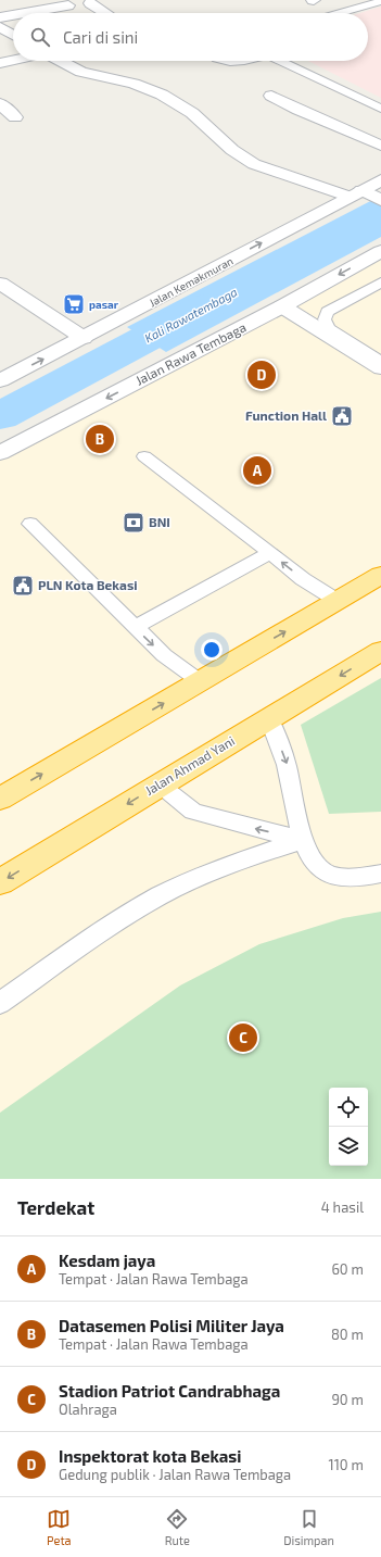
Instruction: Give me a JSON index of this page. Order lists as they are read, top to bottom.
{
  "streets": {
    "highway": ["Jalan Ahmad Yani"],
    "street": ["Jalan Kemakmuran", "Jalan Rawa Tembaga"]
  },
  "one_way": ["Jalan Kemakmuran", "Jalan Rawa Tembaga"],
  "water": ["Kali Rawatembaga"],
  "places": {
    "supermarket": ["pasar"],
    "public building": ["Function Hall", "PLN Kota Bekasi"],
    "bank": ["BNI"]
  },
  "page": {
    "search": "Cari di sini",
    "pins": [
      "D",
      "B",
      "A",
      "C"
    ],
    "heading": ["Terdekat", "4 hasil"],
    "list": [
      {
        "mark": "A",
        "name": "Kesdam jaya",
        "note": "Tempat · Jalan Rawa Tembaga",
        "value": "60 m"
      },
      {
        "mark": "B",
        "name": "Datasemen Polisi Militer Jaya",
        "note": "Tempat · Jalan Rawa Tembaga",
        "value": "80 m"
      },
      {
        "mark": "C",
        "name": "Stadion Patriot Candrabhaga",
        "note": "Olahraga",
        "value": "90 m"
      },
      {
        "mark": "D",
        "name": "Inspektorat kota Bekasi",
        "note": "Gedung publik · Jalan Rawa Tembaga",
        "value": "110 m"
      }
    ],
    "nav": ["Peta", "Rute", "Disimpan"]
  }
}
